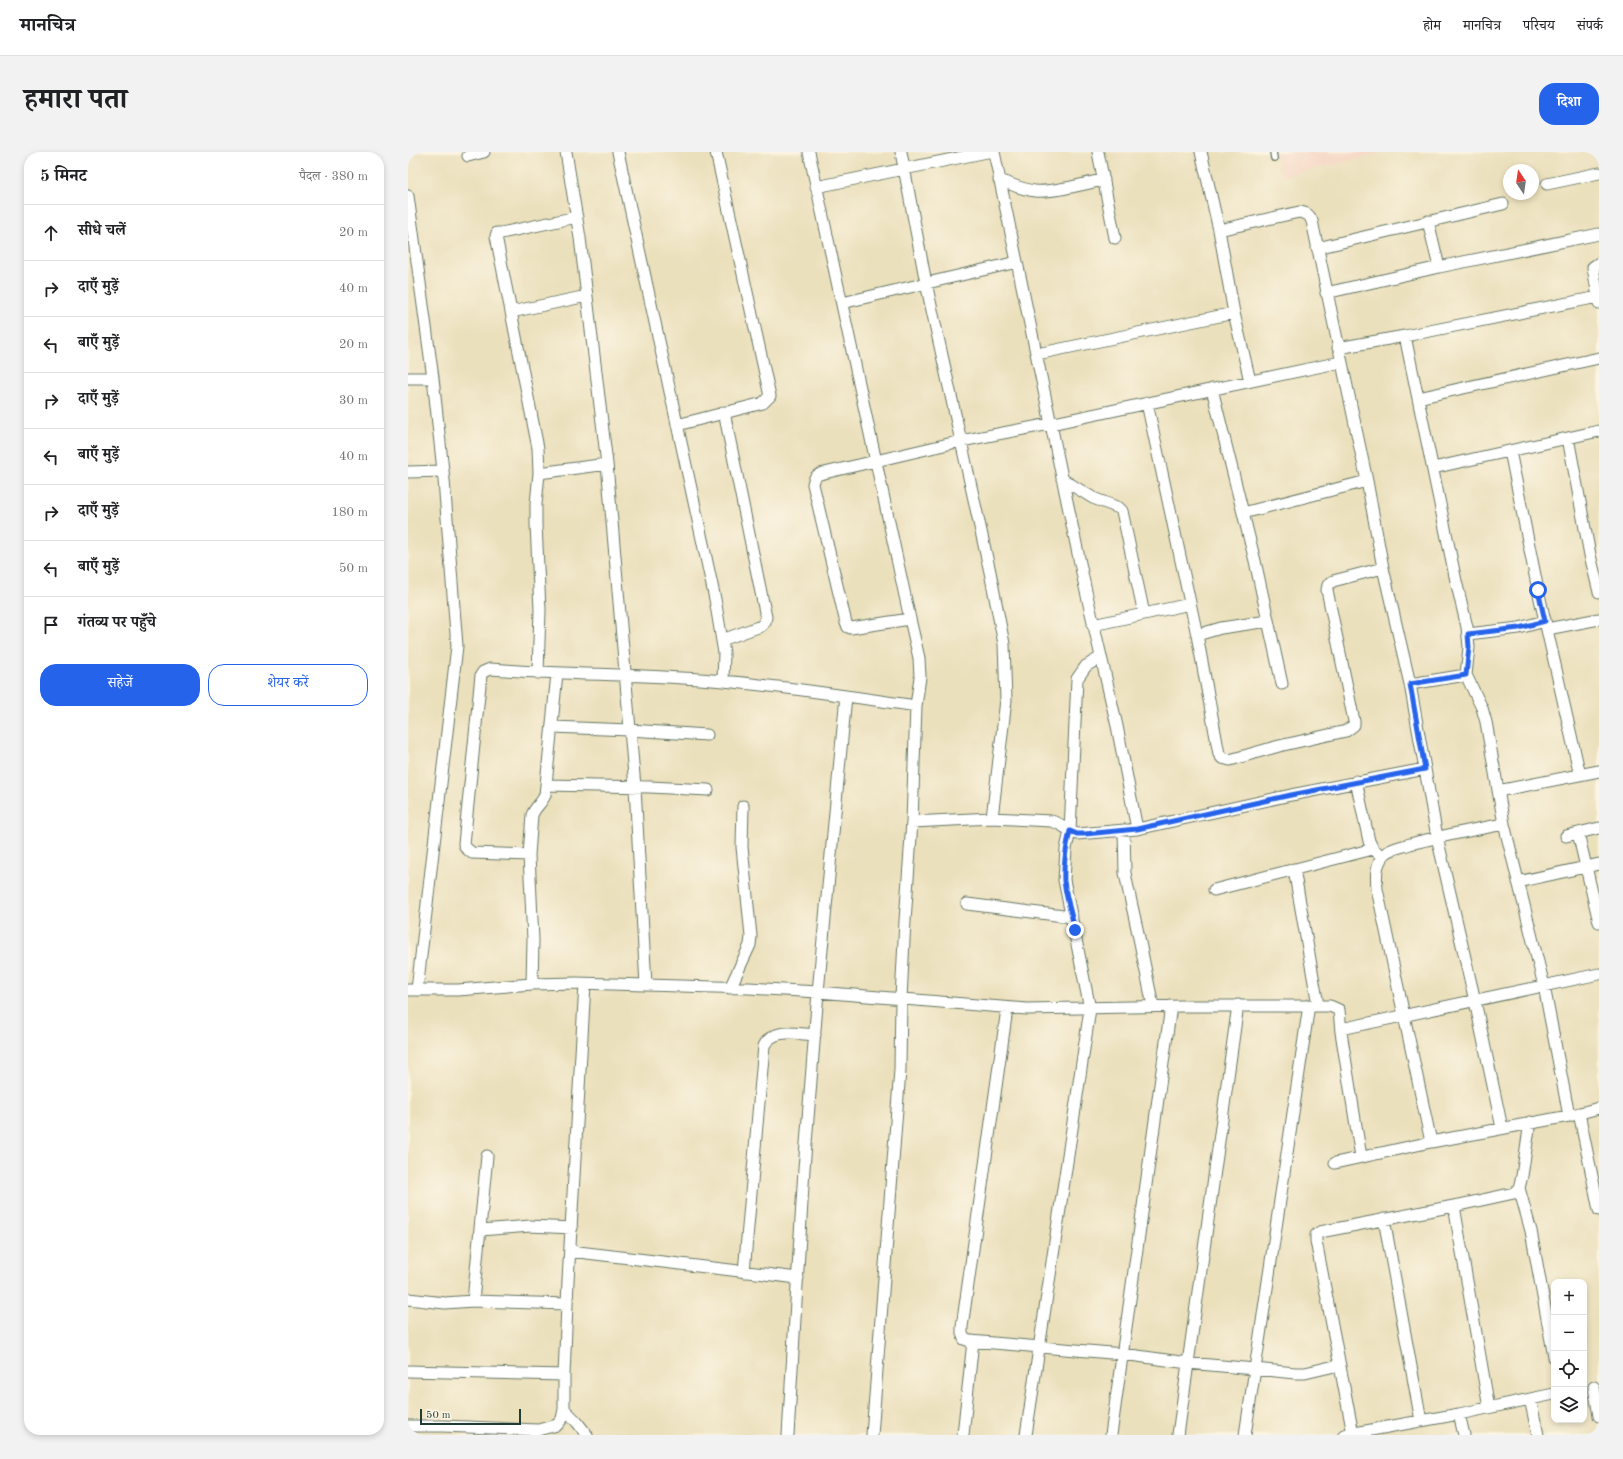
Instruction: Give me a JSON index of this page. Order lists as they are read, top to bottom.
{
  "scale_bar": "50 m",
  "north": "top",
  "page": {
    "header": "मानचित्र",
    "nav": [
      "होम",
      "मानचित्र",
      "परिचय",
      "संपर्क"
    ],
    "title": "हमारा पता",
    "buttons": [
      "दिशा",
      ["सहेजें", "शेयर करें"]
    ],
    "heading": ["5 मिनट", "पैदल · 380 m"],
    "list": [
      ["सीधे चलें", "20 m"],
      ["दाएँ मुड़ें", "40 m"],
      ["बाएँ मुड़ें", "20 m"],
      ["दाएँ मुड़ें", "30 m"],
      ["बाएँ मुड़ें", "40 m"],
      ["दाएँ मुड़ें", "180 m"],
      ["बाएँ मुड़ें", "50 m"],
      "गंतव्य पर पहुँचे"
    ],
    "map_buttons": ["+", "−"],
    "scale": "50 m"
  }
}
